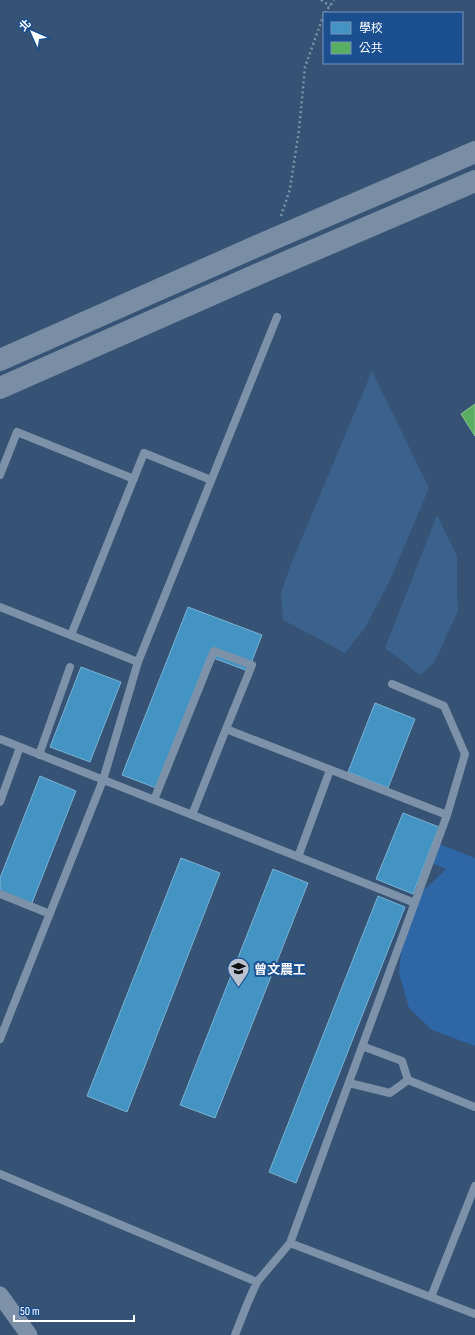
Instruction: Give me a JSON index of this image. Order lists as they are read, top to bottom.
{
  "places": {
    "school or university": ["曾文農工"]
  },
  "legend": ["學校", "公共"],
  "scale_bar": "50 m",
  "north": "top left"
}
